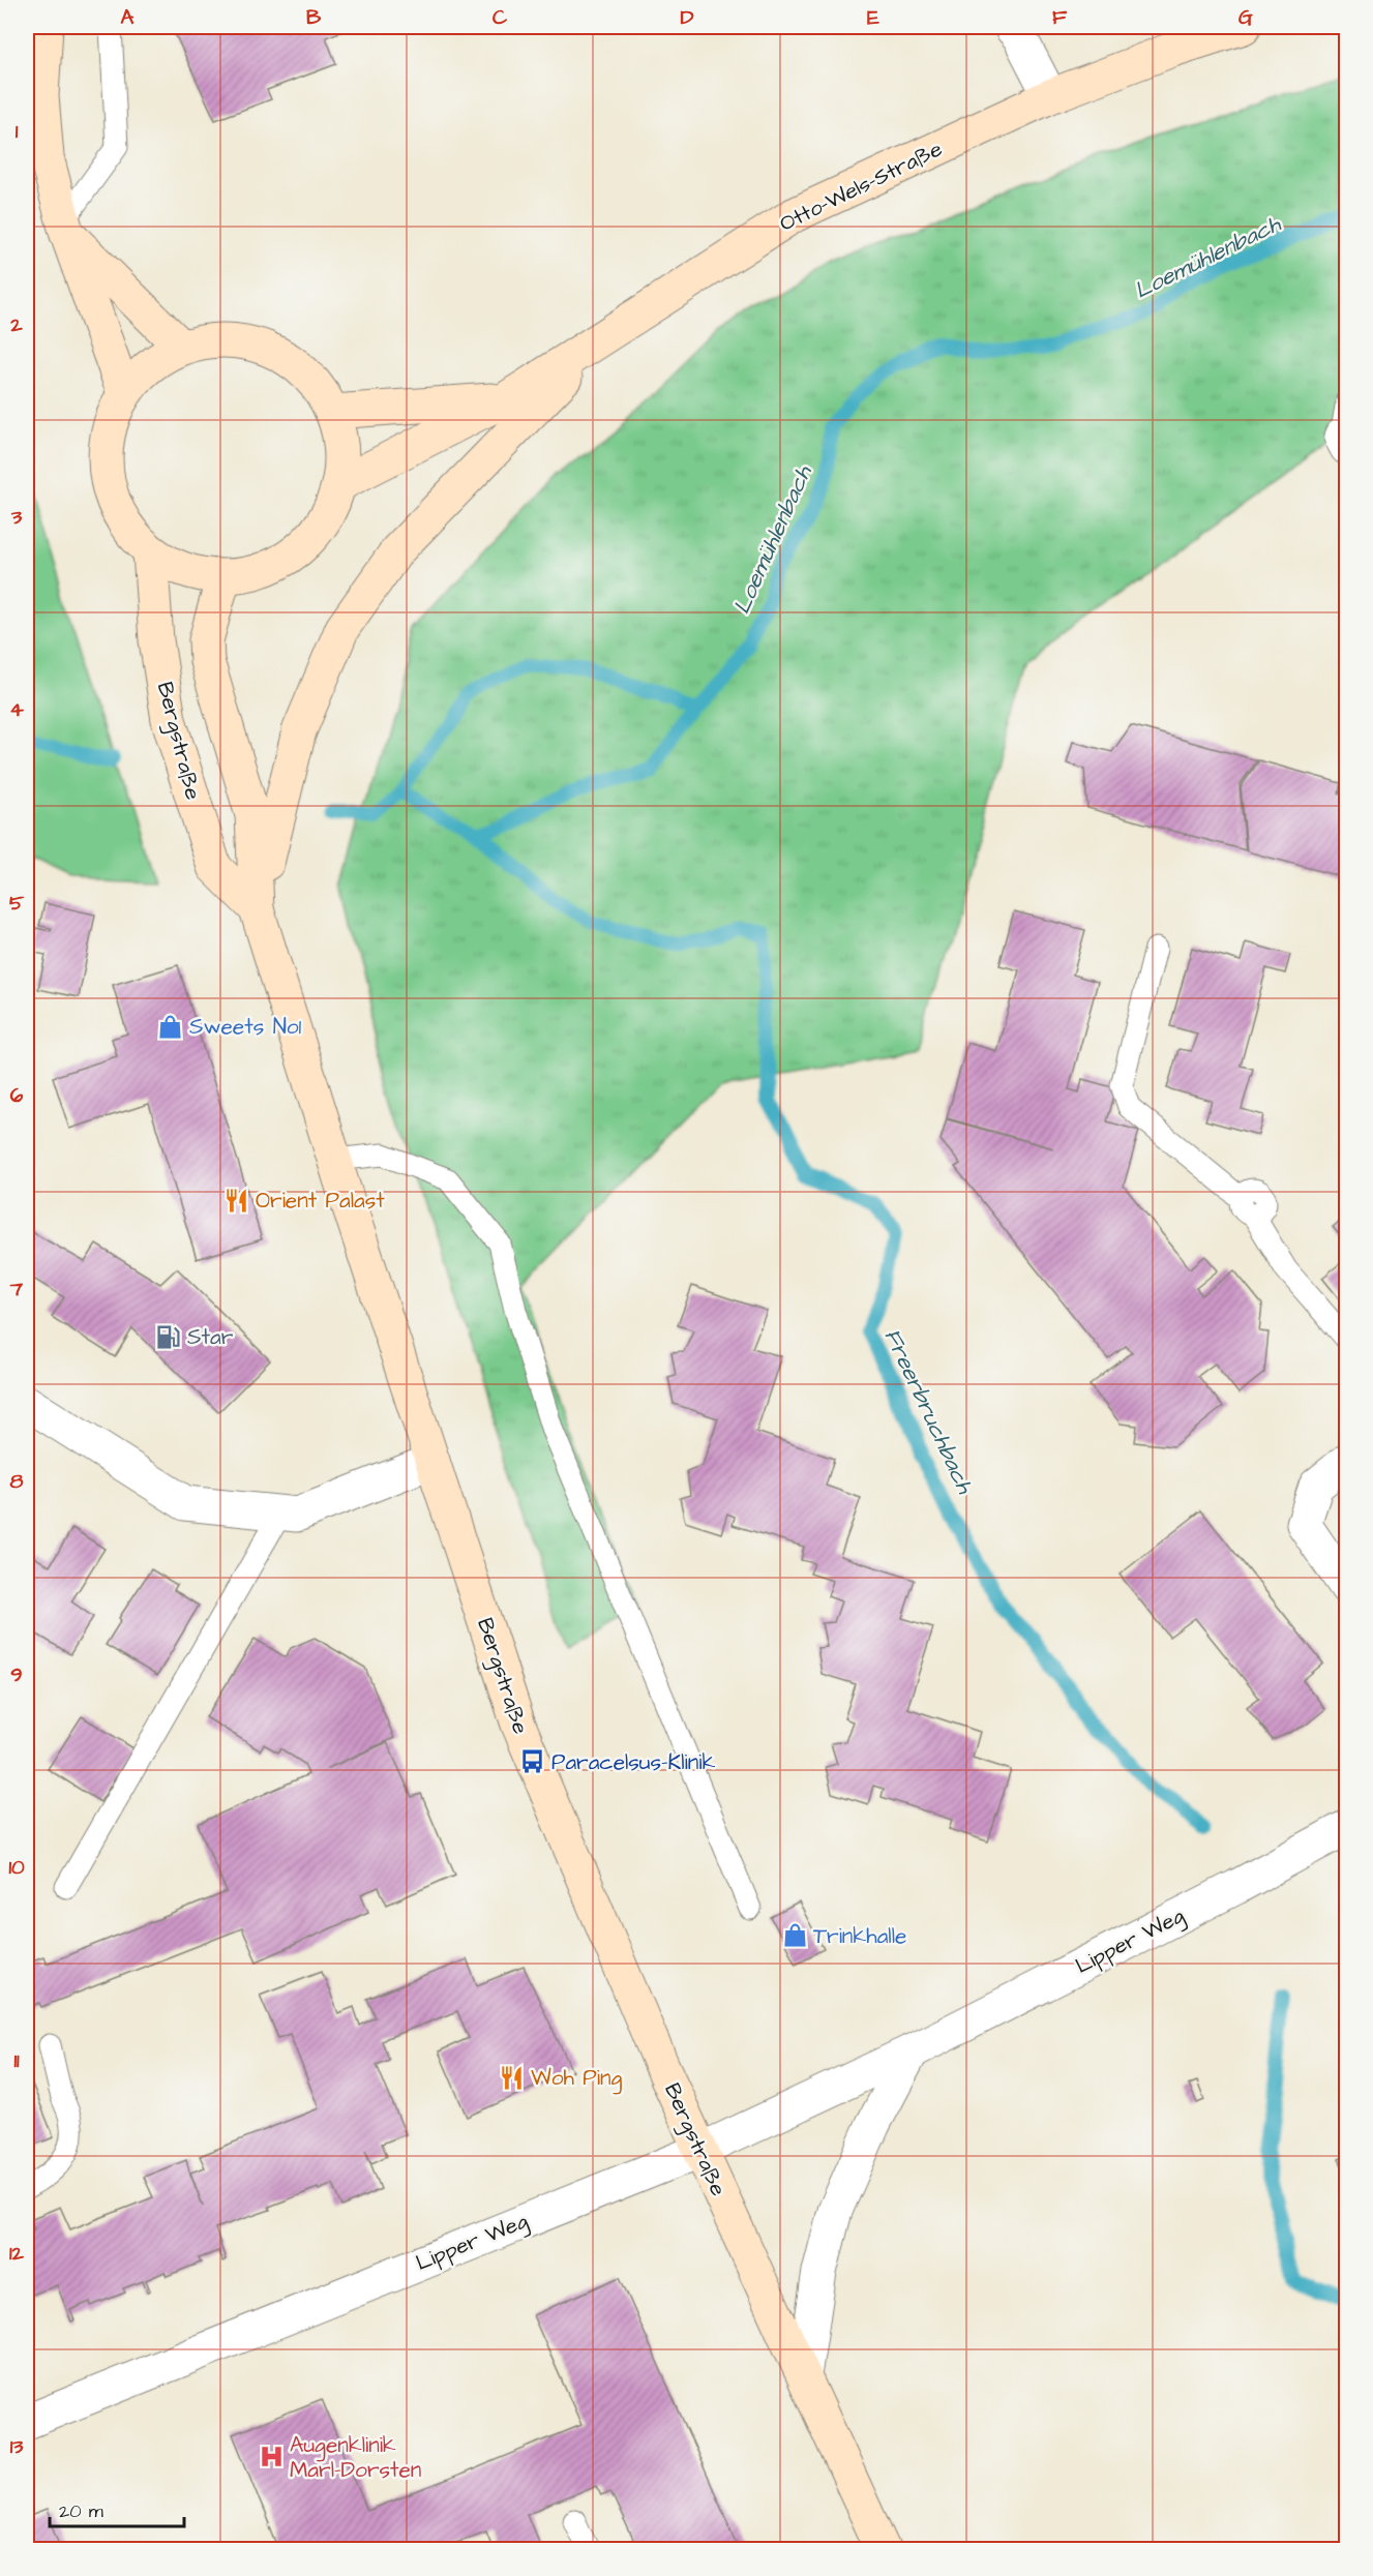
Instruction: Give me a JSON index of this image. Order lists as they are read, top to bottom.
{
  "streets": {
    "main road": ["Otto-Wels-Straße", "Bergstraße"],
    "street": ["Lipper Weg"]
  },
  "crossings": [
    ["Bergstraße", "Lipper Weg"]
  ],
  "water": ["Loemühlenbach", "Freerbruchbach"],
  "places": {
    "shop": ["Sweets No1", "Trinkhalle"],
    "restaurant": ["Orient Palast", "Woh Ping"],
    "fuel station": ["Star"],
    "bus stop": ["Paracelsus-Klinik"],
    "hospital": ["Augenklinik Marl-Dorsten"]
  },
  "scale_bar": "20 m",
  "grid": {
    "columns": [
      "A",
      "B",
      "C",
      "D",
      "E",
      "F",
      "G"
    ],
    "rows": [
      "1",
      "2",
      "3",
      "4",
      "5",
      "6",
      "7",
      "8",
      "9",
      "10",
      "11",
      "12",
      "13"
    ]
  }
}
